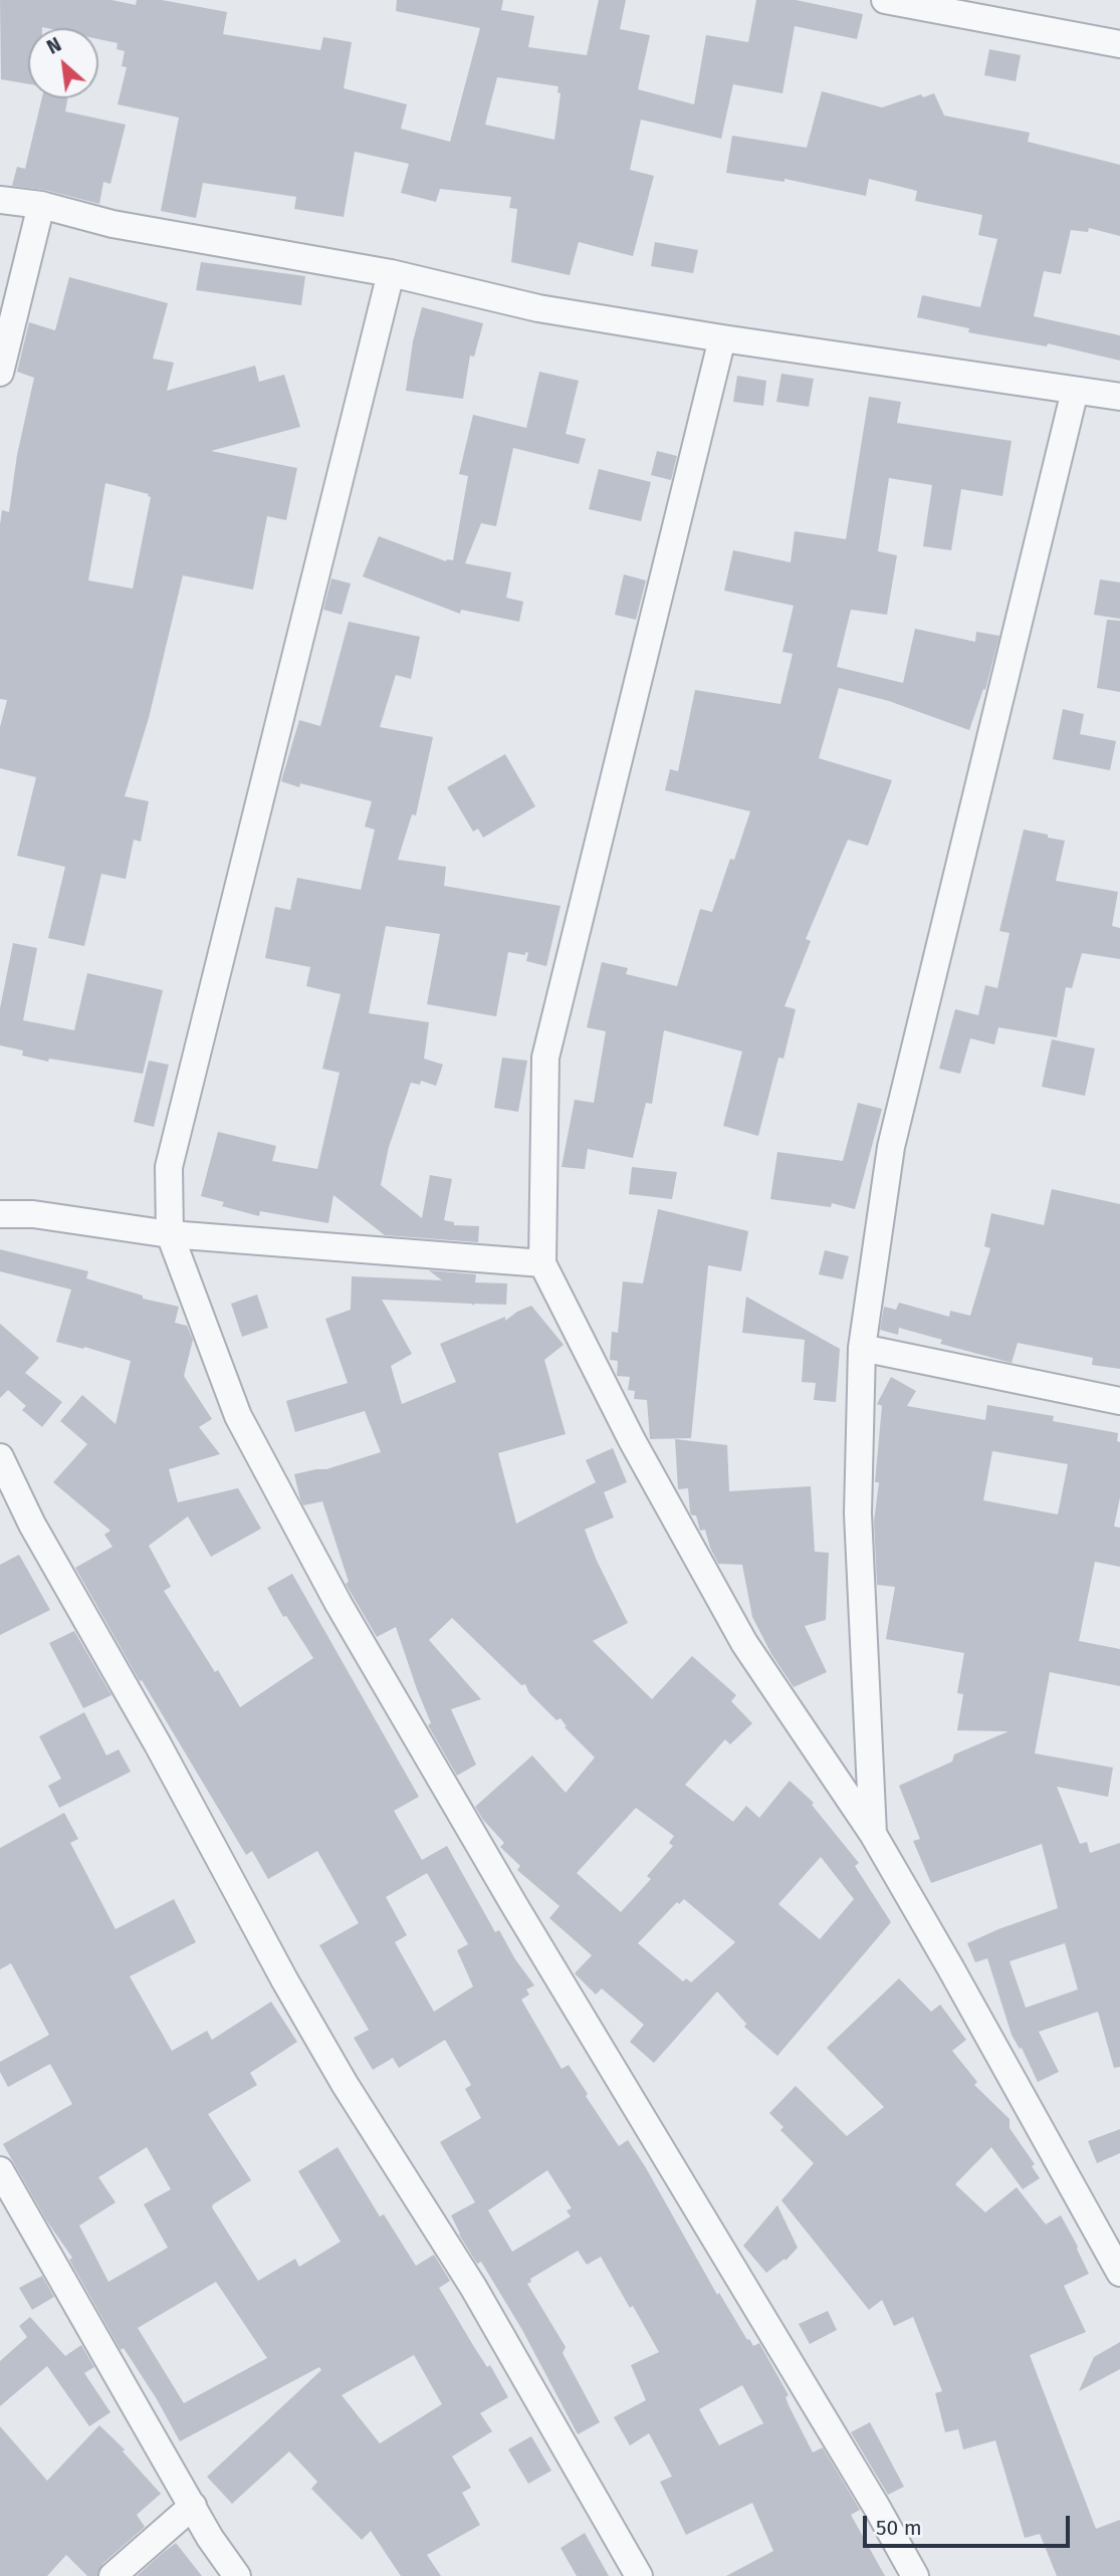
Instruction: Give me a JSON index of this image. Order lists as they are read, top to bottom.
{
  "scale_bar": "50 m",
  "north": "top left"
}
